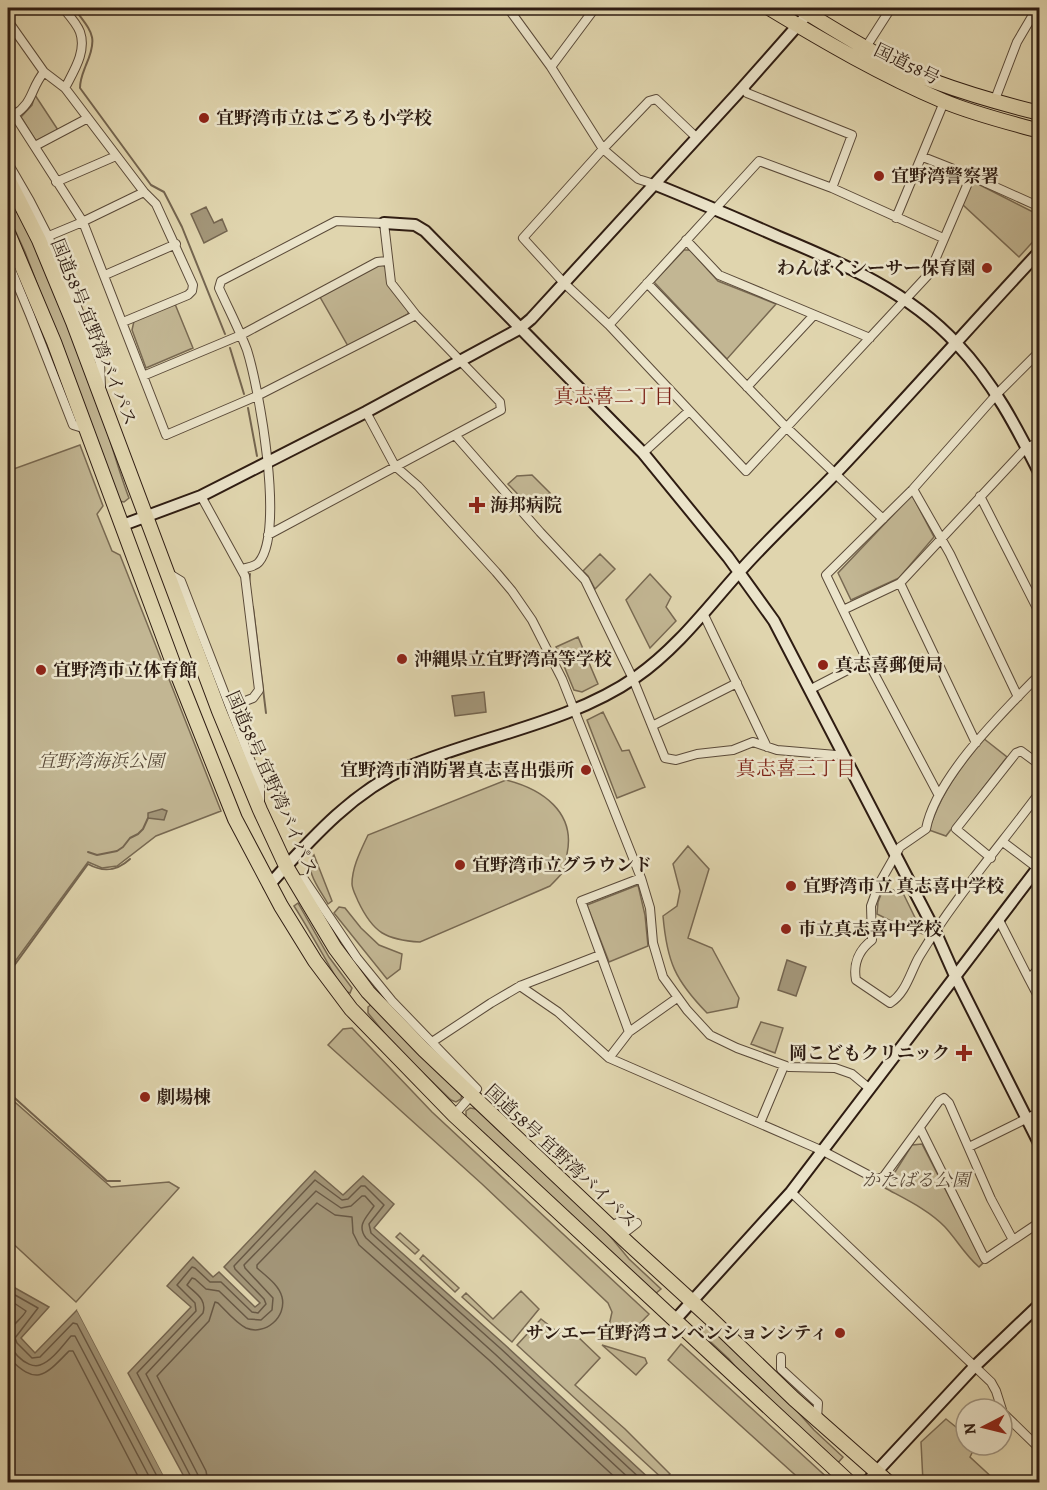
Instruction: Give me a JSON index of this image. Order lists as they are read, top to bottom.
{
  "streets": {
    "highway": ["国道58号", "国道58号 宜野湾バイパス"]
  },
  "districts": ["真志喜二丁目", "真志喜三丁目"],
  "parks": ["宜野湾海浜公園", "かたばる公園"],
  "places": {
    "other": [
      "宜野湾市立はごろも小学校",
      "宜野湾警察署",
      "わんぱくシーサー保育園",
      "沖縄県立宜野湾高等学校",
      "真志喜郵便局",
      "宜野湾市立体育館",
      "宜野湾市消防署真志喜出張所",
      "宜野湾市立グラウンド",
      "宜野湾市立 真志喜中学校",
      "市立真志喜中学校",
      "劇場棟",
      "サンエー宜野湾コンベンションシティ"
    ],
    "health": ["海邦病院", "岡こどもクリニック"]
  },
  "north": "left"
}
